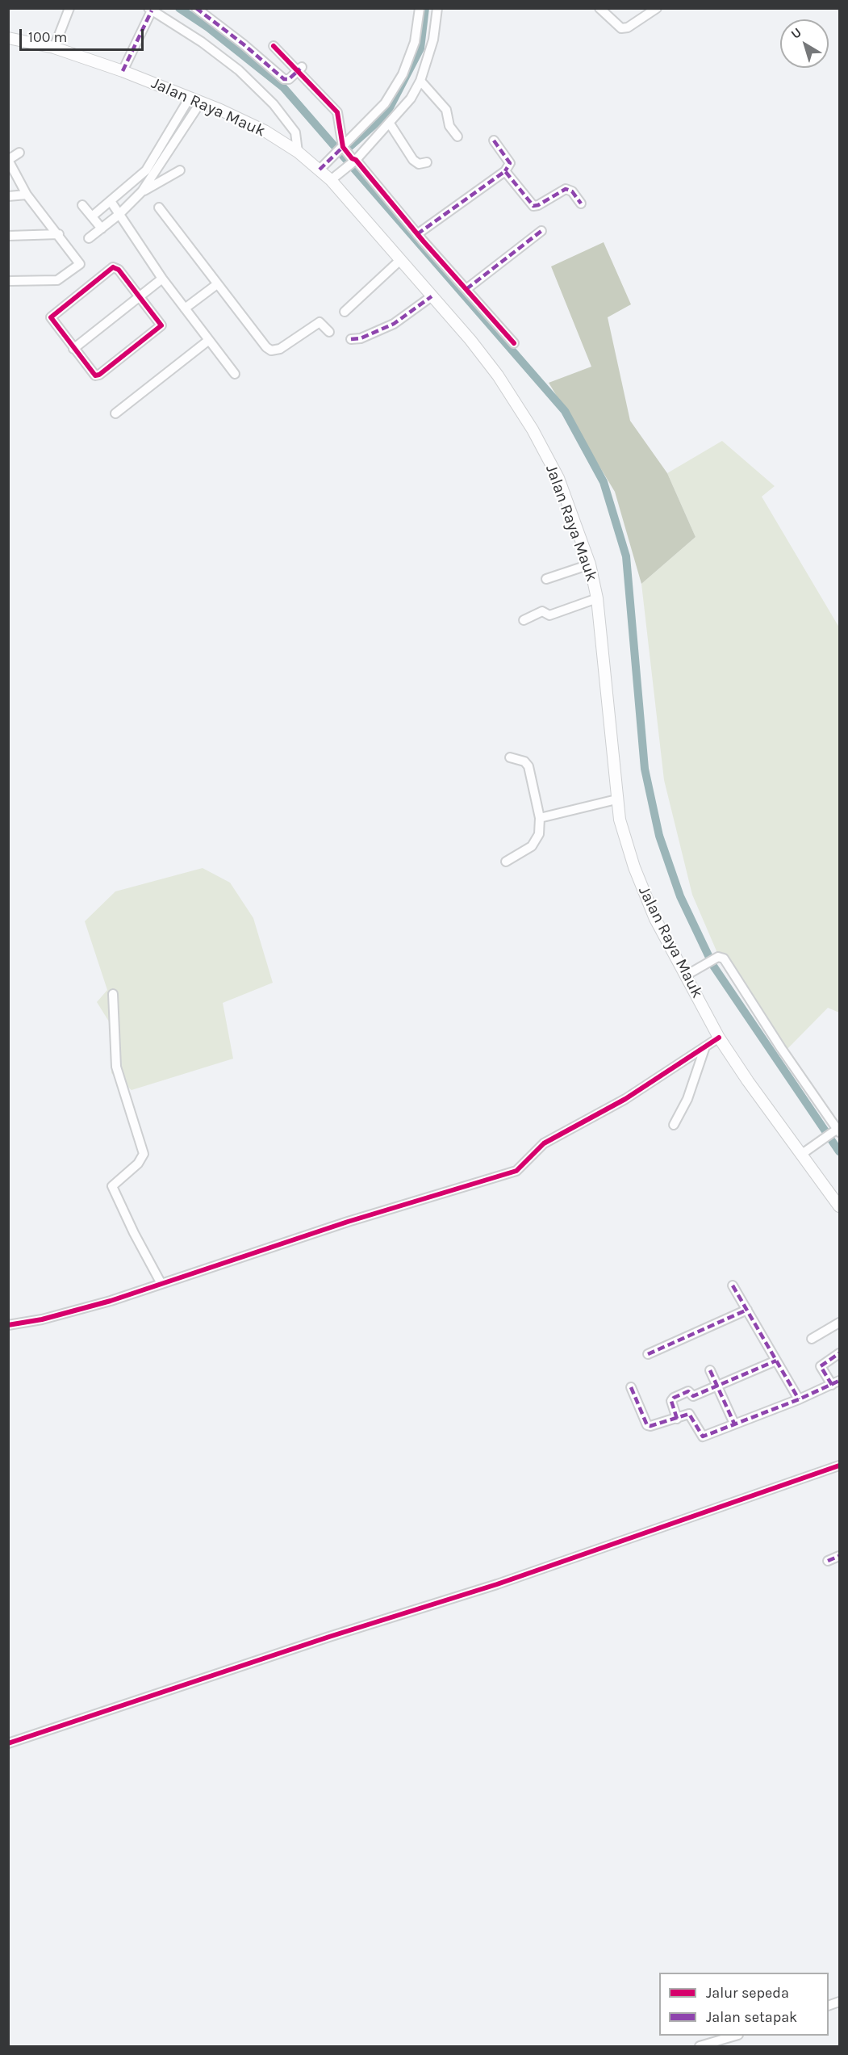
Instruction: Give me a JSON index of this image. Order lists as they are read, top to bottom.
{
  "streets": {
    "main road": ["Jalan Raya Mauk"]
  },
  "legend": ["Jalur sepeda", "Jalan setapak"],
  "scale_bar": "100 m",
  "north": "top left"
}
